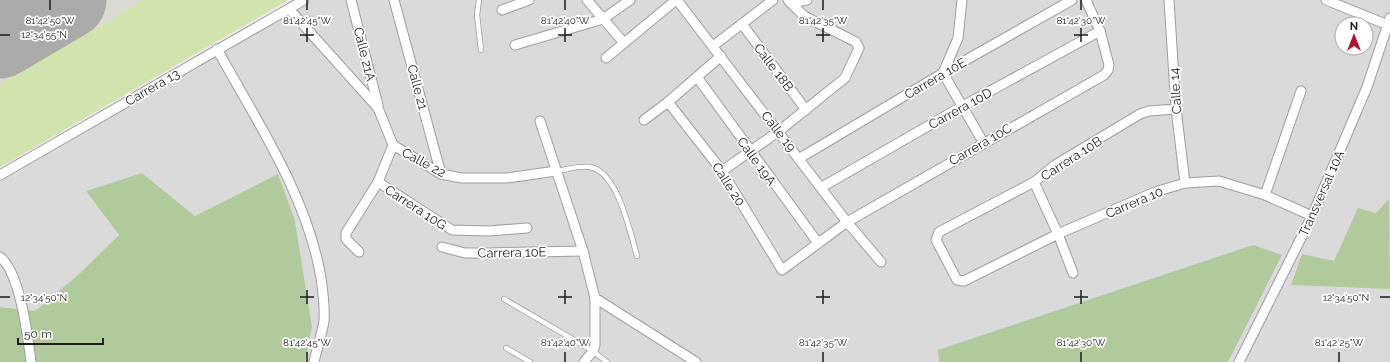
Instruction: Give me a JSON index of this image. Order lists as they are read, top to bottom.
{
  "streets": {
    "street": [
      "Calle 21A",
      "Calle 18B",
      "Carrera 10E",
      "Carrera 13",
      "Calle 21",
      "Calle 14",
      "Carrera 10D",
      "Calle 19",
      "Carrera 10C",
      "Carrera 10B",
      "Calle 19A",
      "Calle 22",
      "Calle 20",
      "Transversal 10A",
      "Carrera 10",
      "Carrera 10G"
    ]
  },
  "crossings": [
    ["Calle 21A", "Calle 22"],
    ["Carrera 10E", "Calle 19"],
    ["Carrera 13", "Calle 22"],
    ["Calle 21", "Calle 22"],
    ["Calle 14", "Carrera 10B"],
    ["Calle 14", "Carrera 10"],
    ["Carrera 10D", "Calle 19"],
    ["Carrera 10D", "Carrera 10C"],
    ["Calle 19", "Carrera 10C"],
    ["Carrera 10C", "Calle 19A"],
    ["Carrera 10C", "Calle 20"],
    ["Carrera 10B", "Carrera 10"],
    ["Transversal 10A", "Carrera 10"]
  ],
  "scale_bar": "50 m",
  "north": "top",
  "coordinates": [
    "81°42'50\"W",
    "81°42'45\"W",
    "81°42'40\"W",
    "81°42'35\"W",
    "81°42'30\"W",
    "12°34'55\"N",
    "12°34'50\"N",
    "81°42'25\"W"
  ]
}
